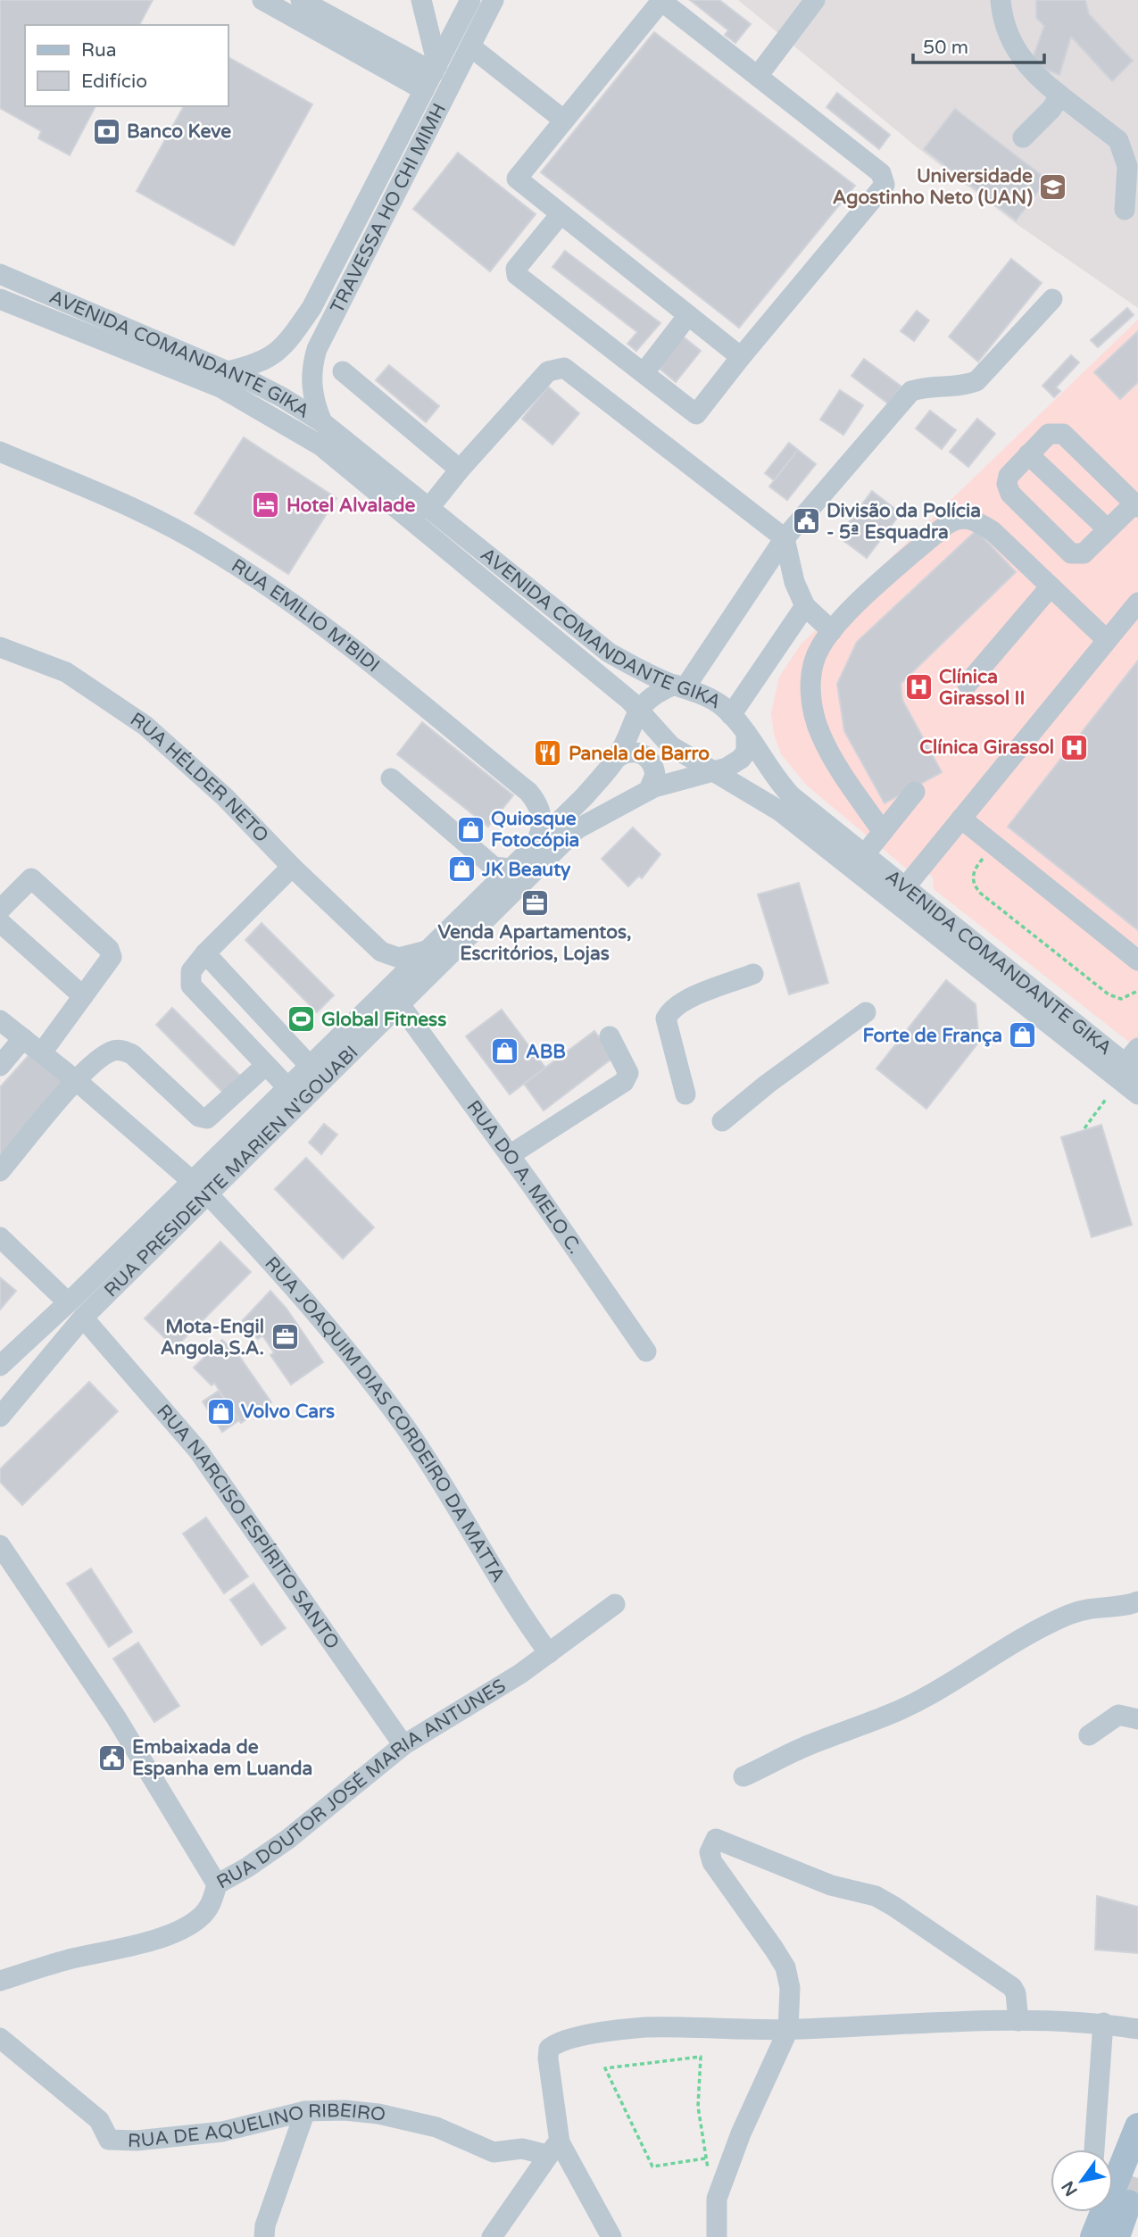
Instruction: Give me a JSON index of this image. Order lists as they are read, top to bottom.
{
  "streets": {
    "street": [
      "TRAVESSA HO CHI MIMH",
      "AVENIDA COMANDANTE GIKA",
      "RUA EMILIO M'BIDI",
      "RUA HÉLDER NETO",
      "RUA PRESIDENTE MARIEN N'GOUABI",
      "RUA DO A. MELO C.",
      "RUA JOAQUIM DIAS CORDEIRO DA MATTA",
      "RUA NARCISO ESPÍRITO SANTO",
      "RUA DOUTOR JOSÉ MARIA ANTUNES",
      "RUA DE AQUELINO RIBEIRO"
    ]
  },
  "crossings": [
    ["TRAVESSA HO CHI MIMH", "AVENIDA COMANDANTE GIKA"],
    ["AVENIDA COMANDANTE GIKA", "RUA PRESIDENTE MARIEN N'GOUABI"],
    ["RUA EMILIO M'BIDI", "RUA PRESIDENTE MARIEN N'GOUABI"],
    ["RUA HÉLDER NETO", "RUA PRESIDENTE MARIEN N'GOUABI"],
    ["RUA PRESIDENTE MARIEN N'GOUABI", "RUA DO A. MELO C."],
    ["RUA PRESIDENTE MARIEN N'GOUABI", "RUA JOAQUIM DIAS CORDEIRO DA MATTA"],
    ["RUA PRESIDENTE MARIEN N'GOUABI", "RUA NARCISO ESPÍRITO SANTO"],
    ["RUA JOAQUIM DIAS CORDEIRO DA MATTA", "RUA DOUTOR JOSÉ MARIA ANTUNES"],
    ["RUA NARCISO ESPÍRITO SANTO", "RUA DOUTOR JOSÉ MARIA ANTUNES"]
  ],
  "places": {
    "bank": ["Banco Keve"],
    "school or university": ["Universidade Agostinho Neto (UAN)"],
    "hotel": ["Hotel Alvalade"],
    "public building": ["Divisão da Polícia - 5ª Esquadra", "Embaixada de Espanha em Luanda"],
    "hospital": ["Clínica Girassol II", "Clínica Girassol"],
    "restaurant": ["Panela de Barro"],
    "shop": [
      "Quiosque Fotocópia",
      "JK Beauty",
      "Forte de França",
      "ABB",
      "Volvo Cars"
    ],
    "office": ["Venda Apartamentos, Escritórios, Lojas", "Mota-Engil Angola,S.A."],
    "sports": ["Global Fitness"]
  },
  "legend": ["Rua", "Edifício"],
  "scale_bar": "50 m",
  "north": "bottom left"
}
